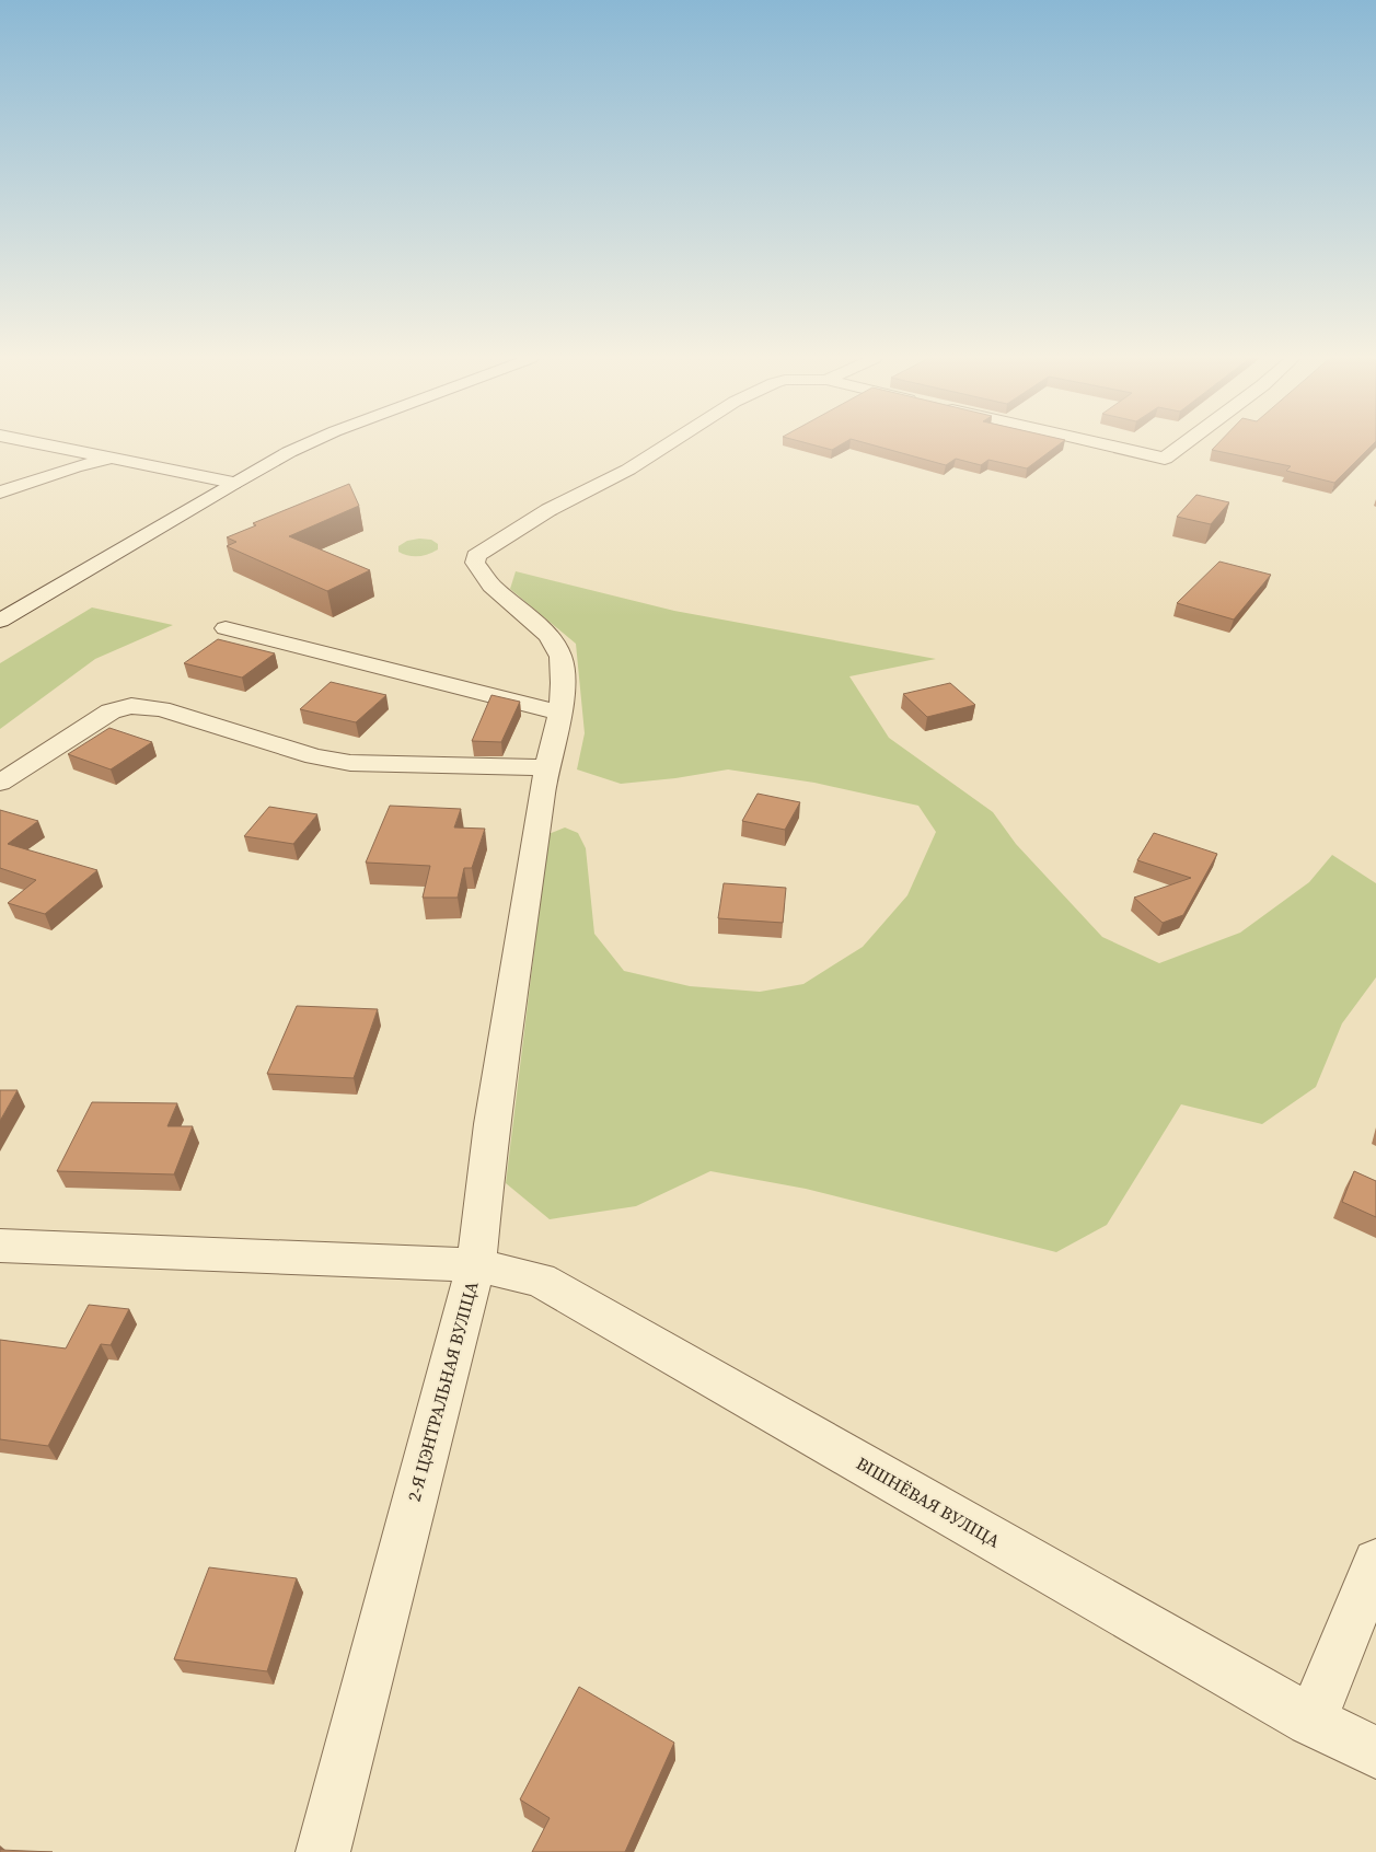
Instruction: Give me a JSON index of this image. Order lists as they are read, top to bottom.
{
  "streets": {
    "street": ["2-Я ЦЭНТРАЛЬНАЯ ВУЛІЦА", "ВІШНЁВАЯ ВУЛІЦА"]
  },
  "crossings": [
    ["2-Я ЦЭНТРАЛЬНАЯ ВУЛІЦА", "ВІШНЁВАЯ ВУЛІЦА"]
  ]
}
